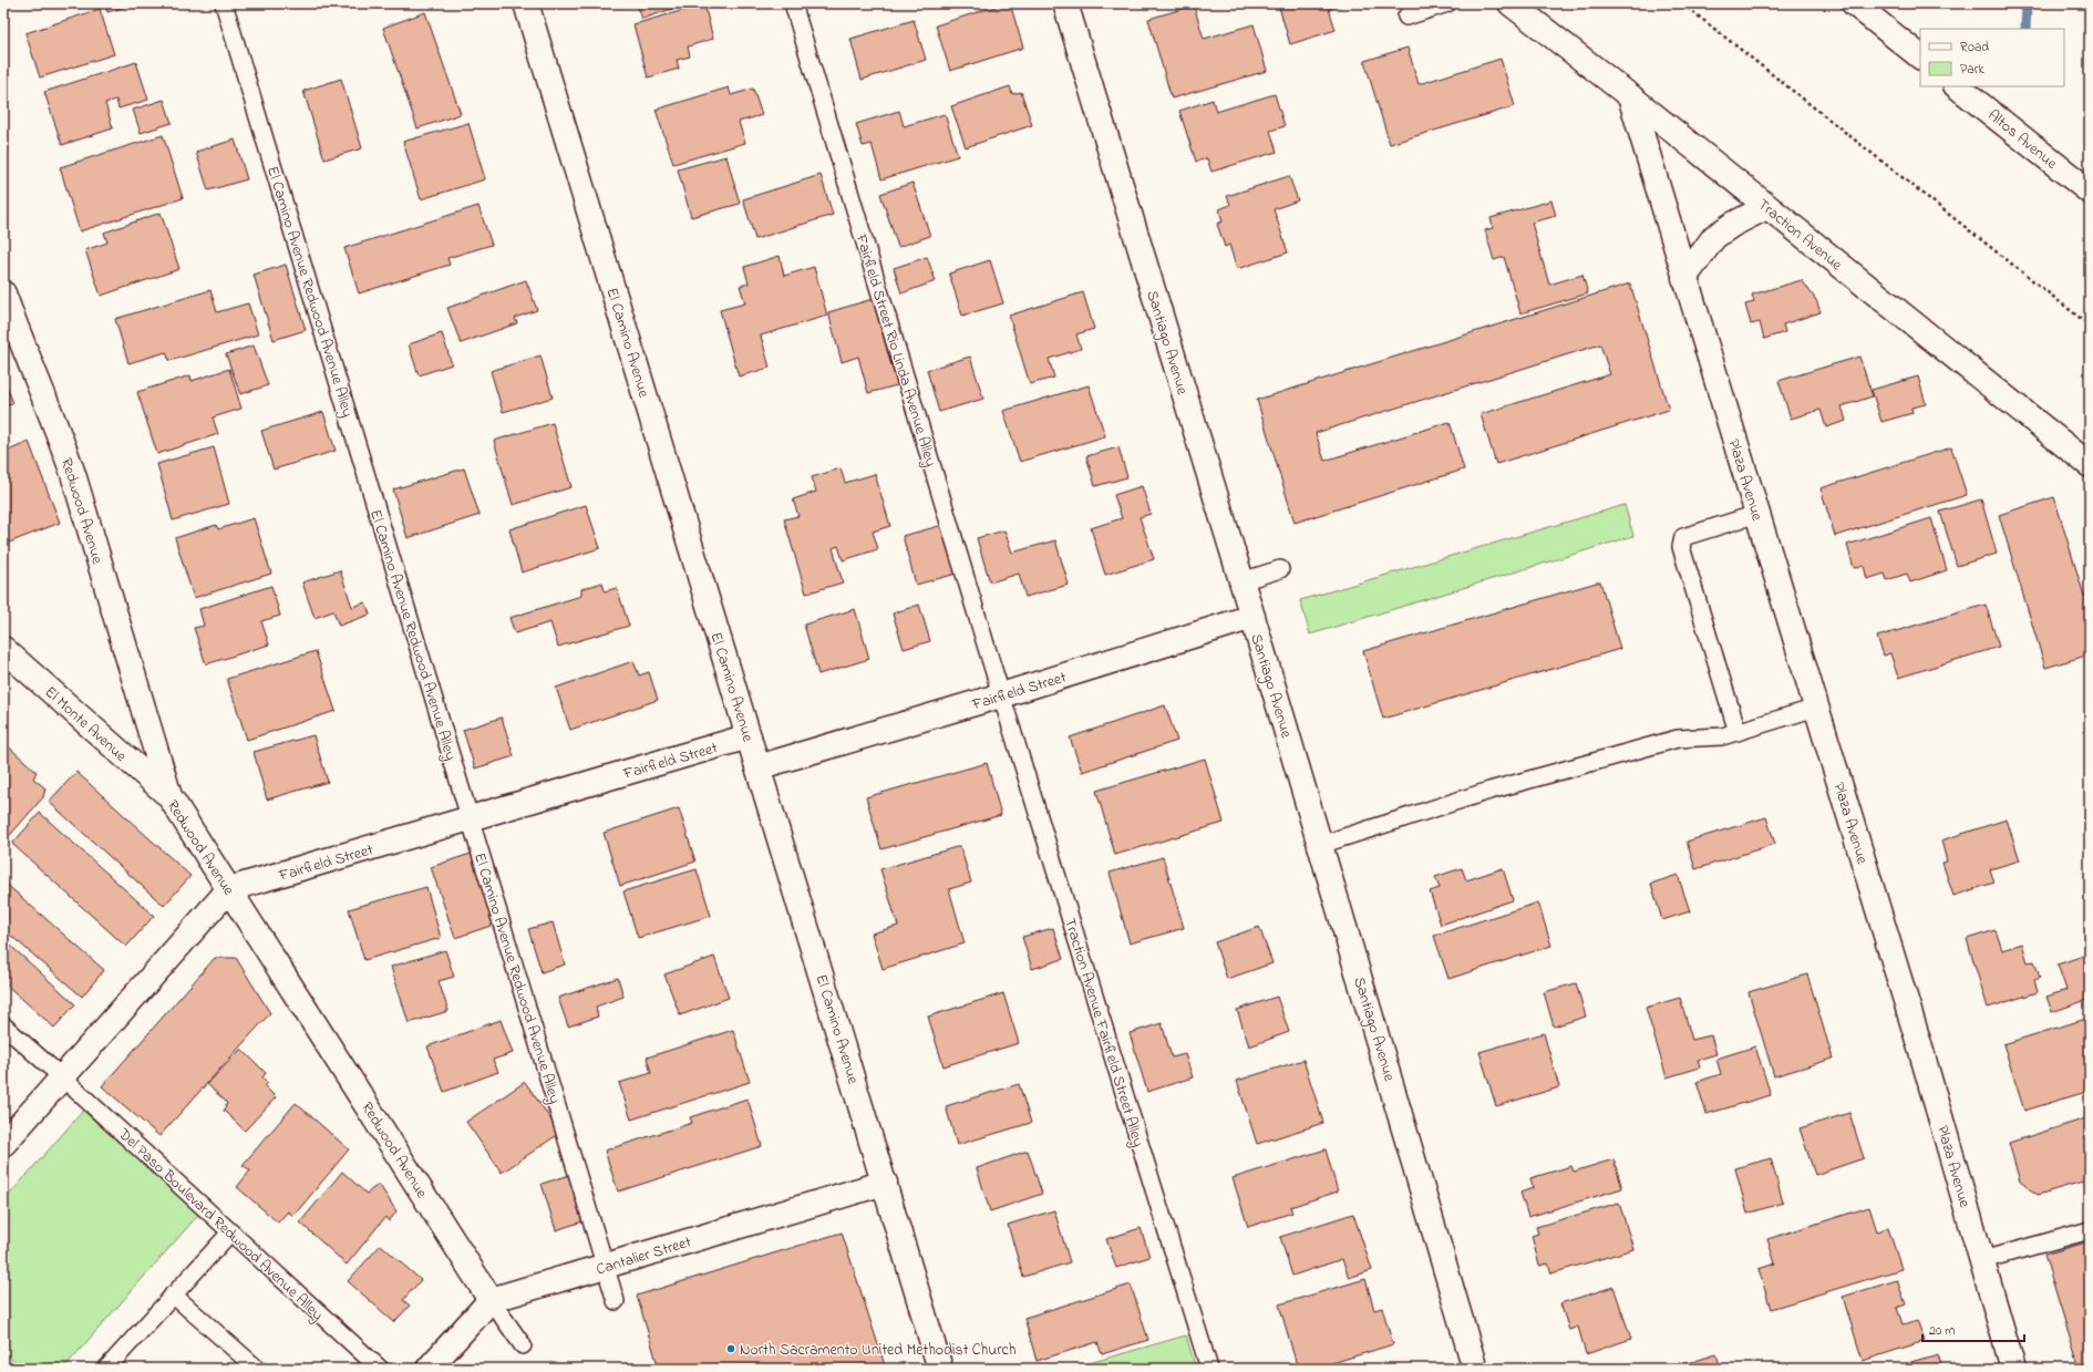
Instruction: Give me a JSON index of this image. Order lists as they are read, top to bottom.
{
  "streets": {
    "street": [
      "Altos Avenue",
      "Traction Avenue",
      "El Camino Avenue",
      "Santiago Avenue",
      "Plaza Avenue",
      "Redwood Avenue",
      "Fairfield Street",
      "El Monte Avenue",
      "Cantalier Street"
    ],
    "lane": [
      "El Camino Avenue Redwood Avenue Alley",
      "Fairfield Street Rio Linda Avenue Alley",
      "Traction Avenue Fairfield Street Alley",
      "Del Paso Boulevard Redwood Avenue Alley"
    ]
  },
  "crossings": [
    ["Traction Avenue", "Plaza Avenue"],
    ["El Camino Avenue Redwood Avenue Alley", "Fairfield Street"],
    ["El Camino Avenue Redwood Avenue Alley", "Cantalier Street"],
    ["El Camino Avenue", "Fairfield Street"],
    ["El Camino Avenue", "Cantalier Street"],
    ["Santiago Avenue", "Fairfield Street"],
    ["Fairfield Street Rio Linda Avenue Alley", "Fairfield Street"],
    ["Fairfield Street Rio Linda Avenue Alley", "Traction Avenue Fairfield Street Alley"],
    ["Redwood Avenue", "Fairfield Street"],
    ["Redwood Avenue", "El Monte Avenue"],
    ["Redwood Avenue", "Cantalier Street"],
    ["Fairfield Street", "Traction Avenue Fairfield Street Alley"]
  ],
  "places": ["North Sacramento United Methodist Church"],
  "legend": ["Road", "Park"],
  "scale_bar": "20 m"
}
